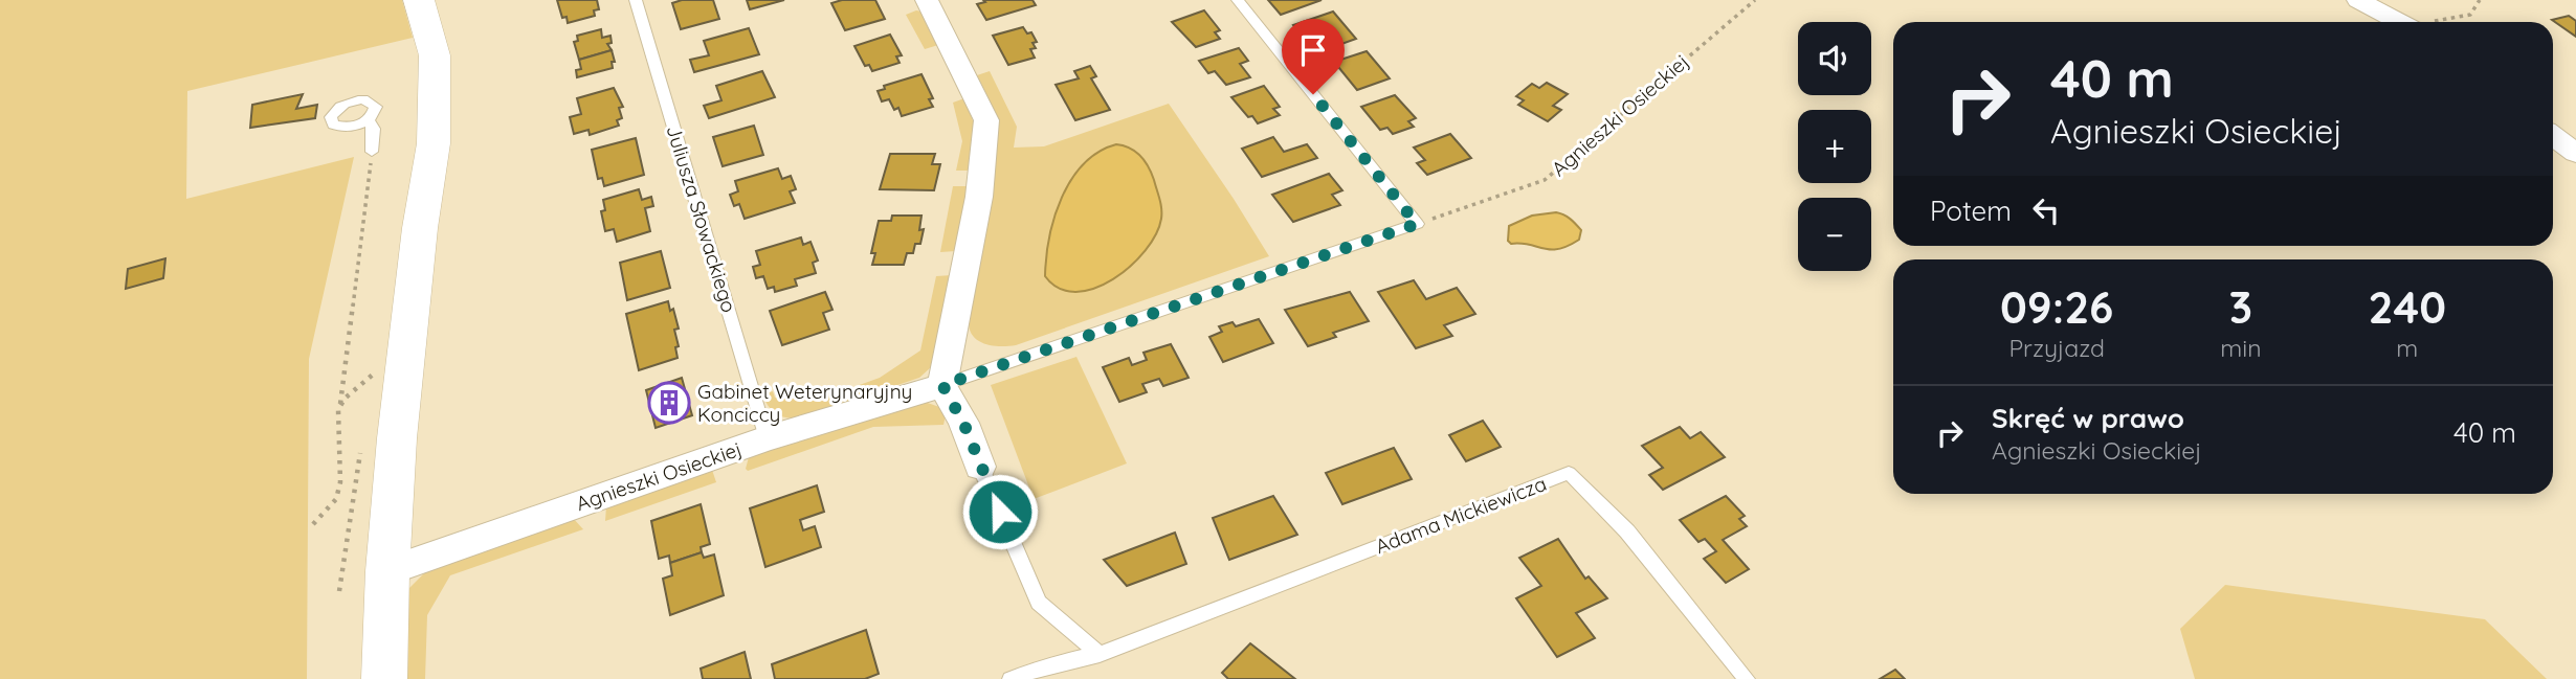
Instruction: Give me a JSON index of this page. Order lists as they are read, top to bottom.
{
  "streets": {
    "street": ["Agnieszki Osieckiej"],
    "lane": ["Juliusza Słowackiego", "Adama Mickiewicza"]
  },
  "crossings": [
    ["Agnieszki Osieckiej", "Juliusza Słowackiego"]
  ],
  "places": {
    "building": ["Gabinet Weterynaryjny Konciccy"]
  },
  "page": {
    "map_buttons": ["+", "−"],
    "turn": ["40 m", "Agnieszki Osieckiej"],
    "then": "Potem",
    "eta": [
      "09:26",
      "Przyjazd",
      "3",
      "min",
      "240",
      "m"
    ],
    "list": [
      {
        "name": "Skręć w prawo",
        "note": "Agnieszki Osieckiej",
        "value": "40 m"
      }
    ]
  }
}
